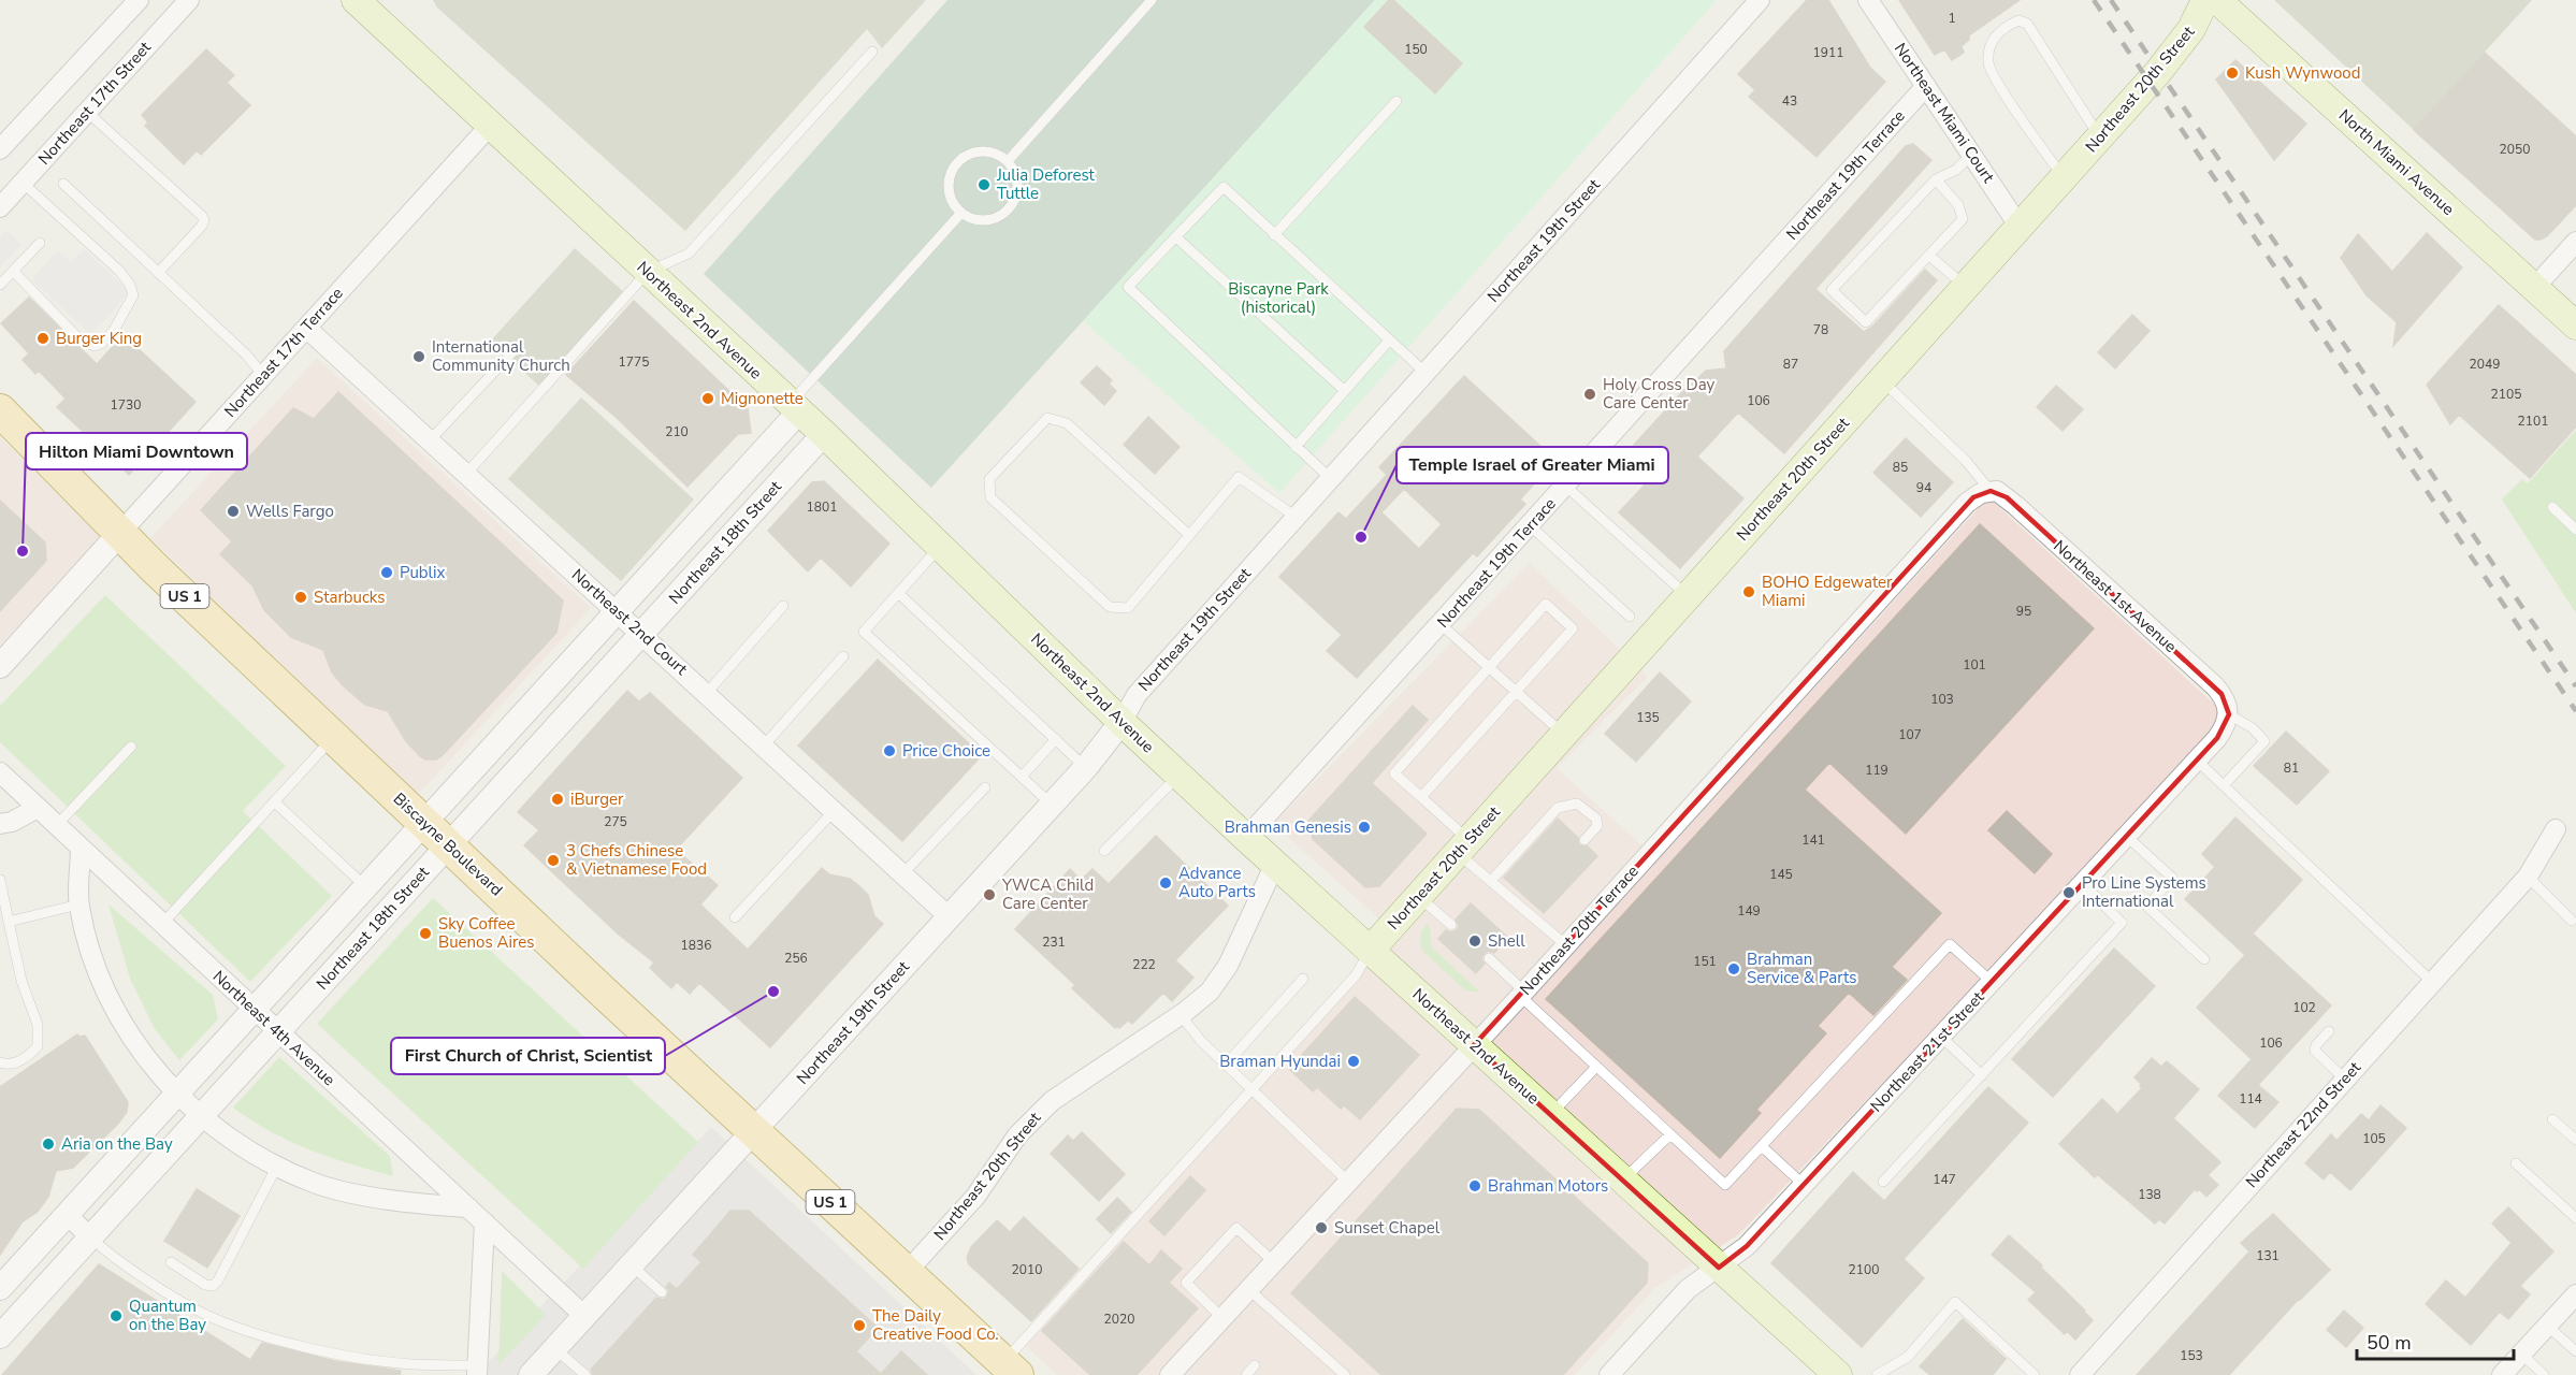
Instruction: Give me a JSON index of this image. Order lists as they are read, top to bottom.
{
  "streets": {
    "main road": [
      "Northeast 20th Street",
      "North Miami Avenue",
      "Northeast 2nd Avenue",
      "US 1",
      "Biscayne Boulevard"
    ],
    "street": [
      "Northeast 17th Street",
      "Northeast Miami Court",
      "Northeast 19th Terrace",
      "Northeast 19th Street",
      "Northeast 17th Terrace",
      "Northeast 18th Street",
      "Northeast 1st Avenue",
      "Northeast 2nd Court",
      "Northeast 20th Terrace",
      "Northeast 4th Avenue",
      "Northeast 21st Street",
      "Northeast 22nd Street"
    ]
  },
  "crossings": [
    ["Northeast 20th Street", "Northeast Miami Court"],
    ["Northeast 20th Street", "Northeast 2nd Avenue"],
    ["Northeast 20th Street", "Biscayne Boulevard"],
    ["Northeast Miami Court", "Northeast 19th Terrace"],
    ["Northeast 19th Terrace", "Northeast 2nd Avenue"],
    ["Northeast 19th Street", "Northeast 2nd Avenue"],
    ["Northeast 19th Street", "Northeast 2nd Court"],
    ["Northeast 19th Street", "Biscayne Boulevard"],
    ["Northeast 19th Street", "Northeast 4th Avenue"],
    ["Northeast 2nd Avenue", "Northeast 17th Terrace"],
    ["Northeast 2nd Avenue", "Northeast 18th Street"],
    ["Northeast 2nd Avenue", "Northeast 20th Terrace"],
    ["Northeast 2nd Avenue", "Northeast 21st Street"],
    ["Northeast 17th Terrace", "Northeast 2nd Court"],
    ["Northeast 17th Terrace", "Biscayne Boulevard"],
    ["Northeast 18th Street", "Northeast 2nd Court"],
    ["Northeast 18th Street", "Biscayne Boulevard"],
    ["Northeast 18th Street", "Northeast 4th Avenue"],
    ["Northeast 1st Avenue", "Northeast 20th Terrace"],
    ["Northeast 1st Avenue", "Northeast 21st Street"]
  ],
  "parks": ["Biscayne Park (historical)"],
  "places": [
    "Kush Wynwood",
    "Julia Deforest Tuttle",
    "Burger King",
    "International Community Church",
    "Holy Cross Day Care Center",
    "Mignonette",
    "Wells Fargo",
    "Temple Israel of Greater Miami",
    "Hilton Miami Downtown",
    "Publix",
    "BOHO Edgewater Miami",
    "Starbucks",
    "Price Choice",
    "iBurger",
    "Brahman Genesis",
    "3 Chefs Chinese & Vietnamese Food",
    "Advance Auto Parts",
    "Pro Line Systems International",
    "YWCA Child Care Center",
    "Sky Coffee Buenos Aires",
    "Shell",
    "Brahman Service & Parts",
    "First Church of Christ, Scientist",
    "Braman Hyundai",
    "Aria on the Bay",
    "Brahman Motors",
    "Sunset Chapel",
    "Quantum on the Bay",
    "The Daily Creative Food Co."
  ],
  "house_numbers": [
    "1",
    "150",
    "1911",
    "43",
    "2050",
    "78",
    "1775",
    "87",
    "2049",
    "2105",
    "106",
    "1730",
    "2101",
    "210",
    "85",
    "94",
    "1801",
    "95",
    "101",
    "103",
    "135",
    "107",
    "81",
    "119",
    "275",
    "141",
    "145",
    "149",
    "231",
    "1836",
    "256",
    "151",
    "222",
    "102",
    "106",
    "114",
    "105",
    "147",
    "138",
    "131",
    "2010",
    "2100",
    "2020",
    "153"
  ],
  "scale_bar": "50 m"
}
